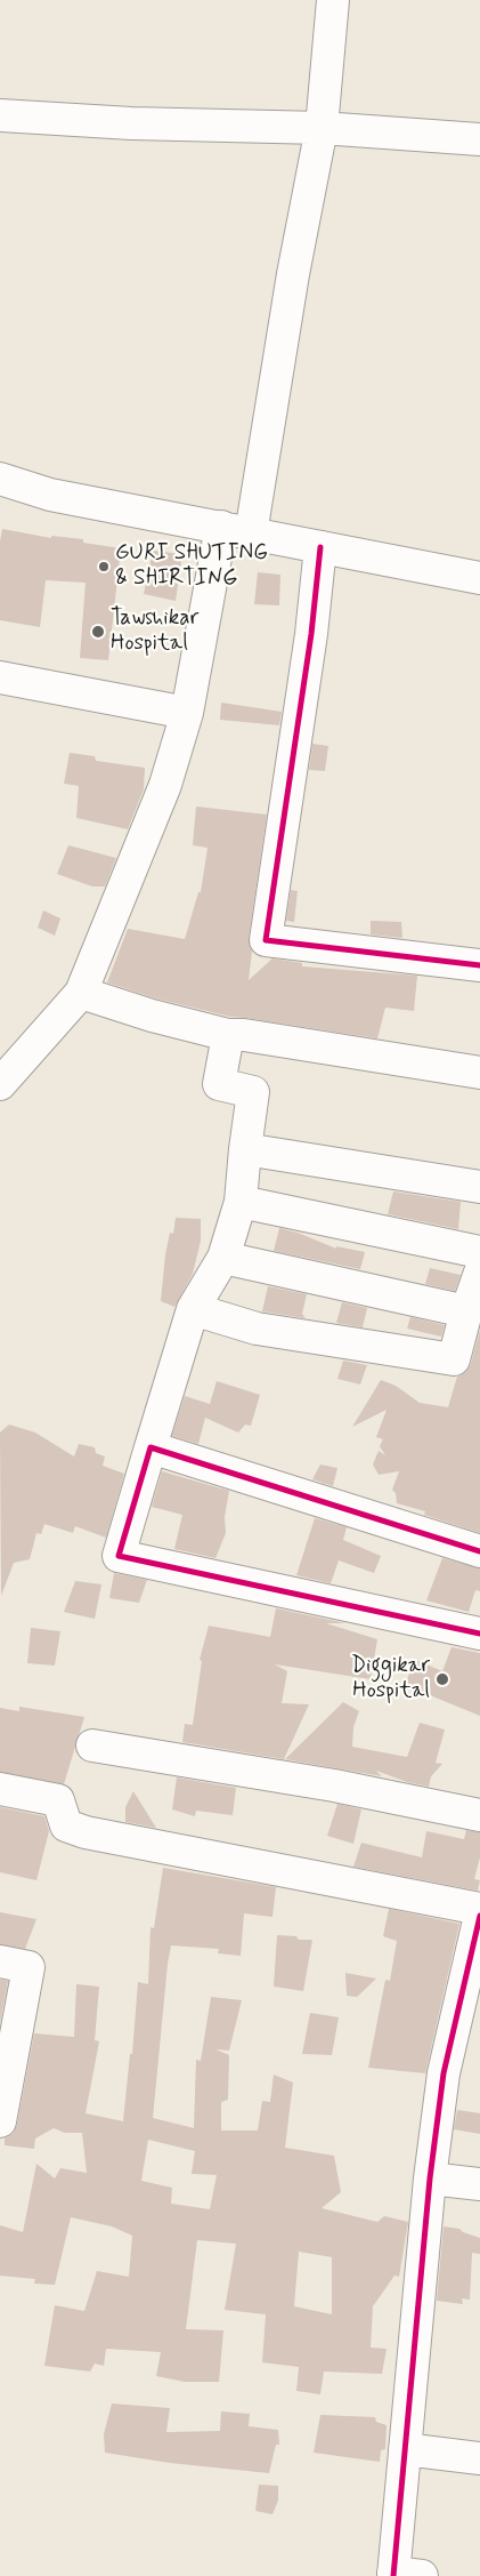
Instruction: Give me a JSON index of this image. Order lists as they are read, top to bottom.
{
  "places": ["GURI SHUTING & SHIRTING", "Tawshikar Hospital", "Diggikar Hospital"]
}
